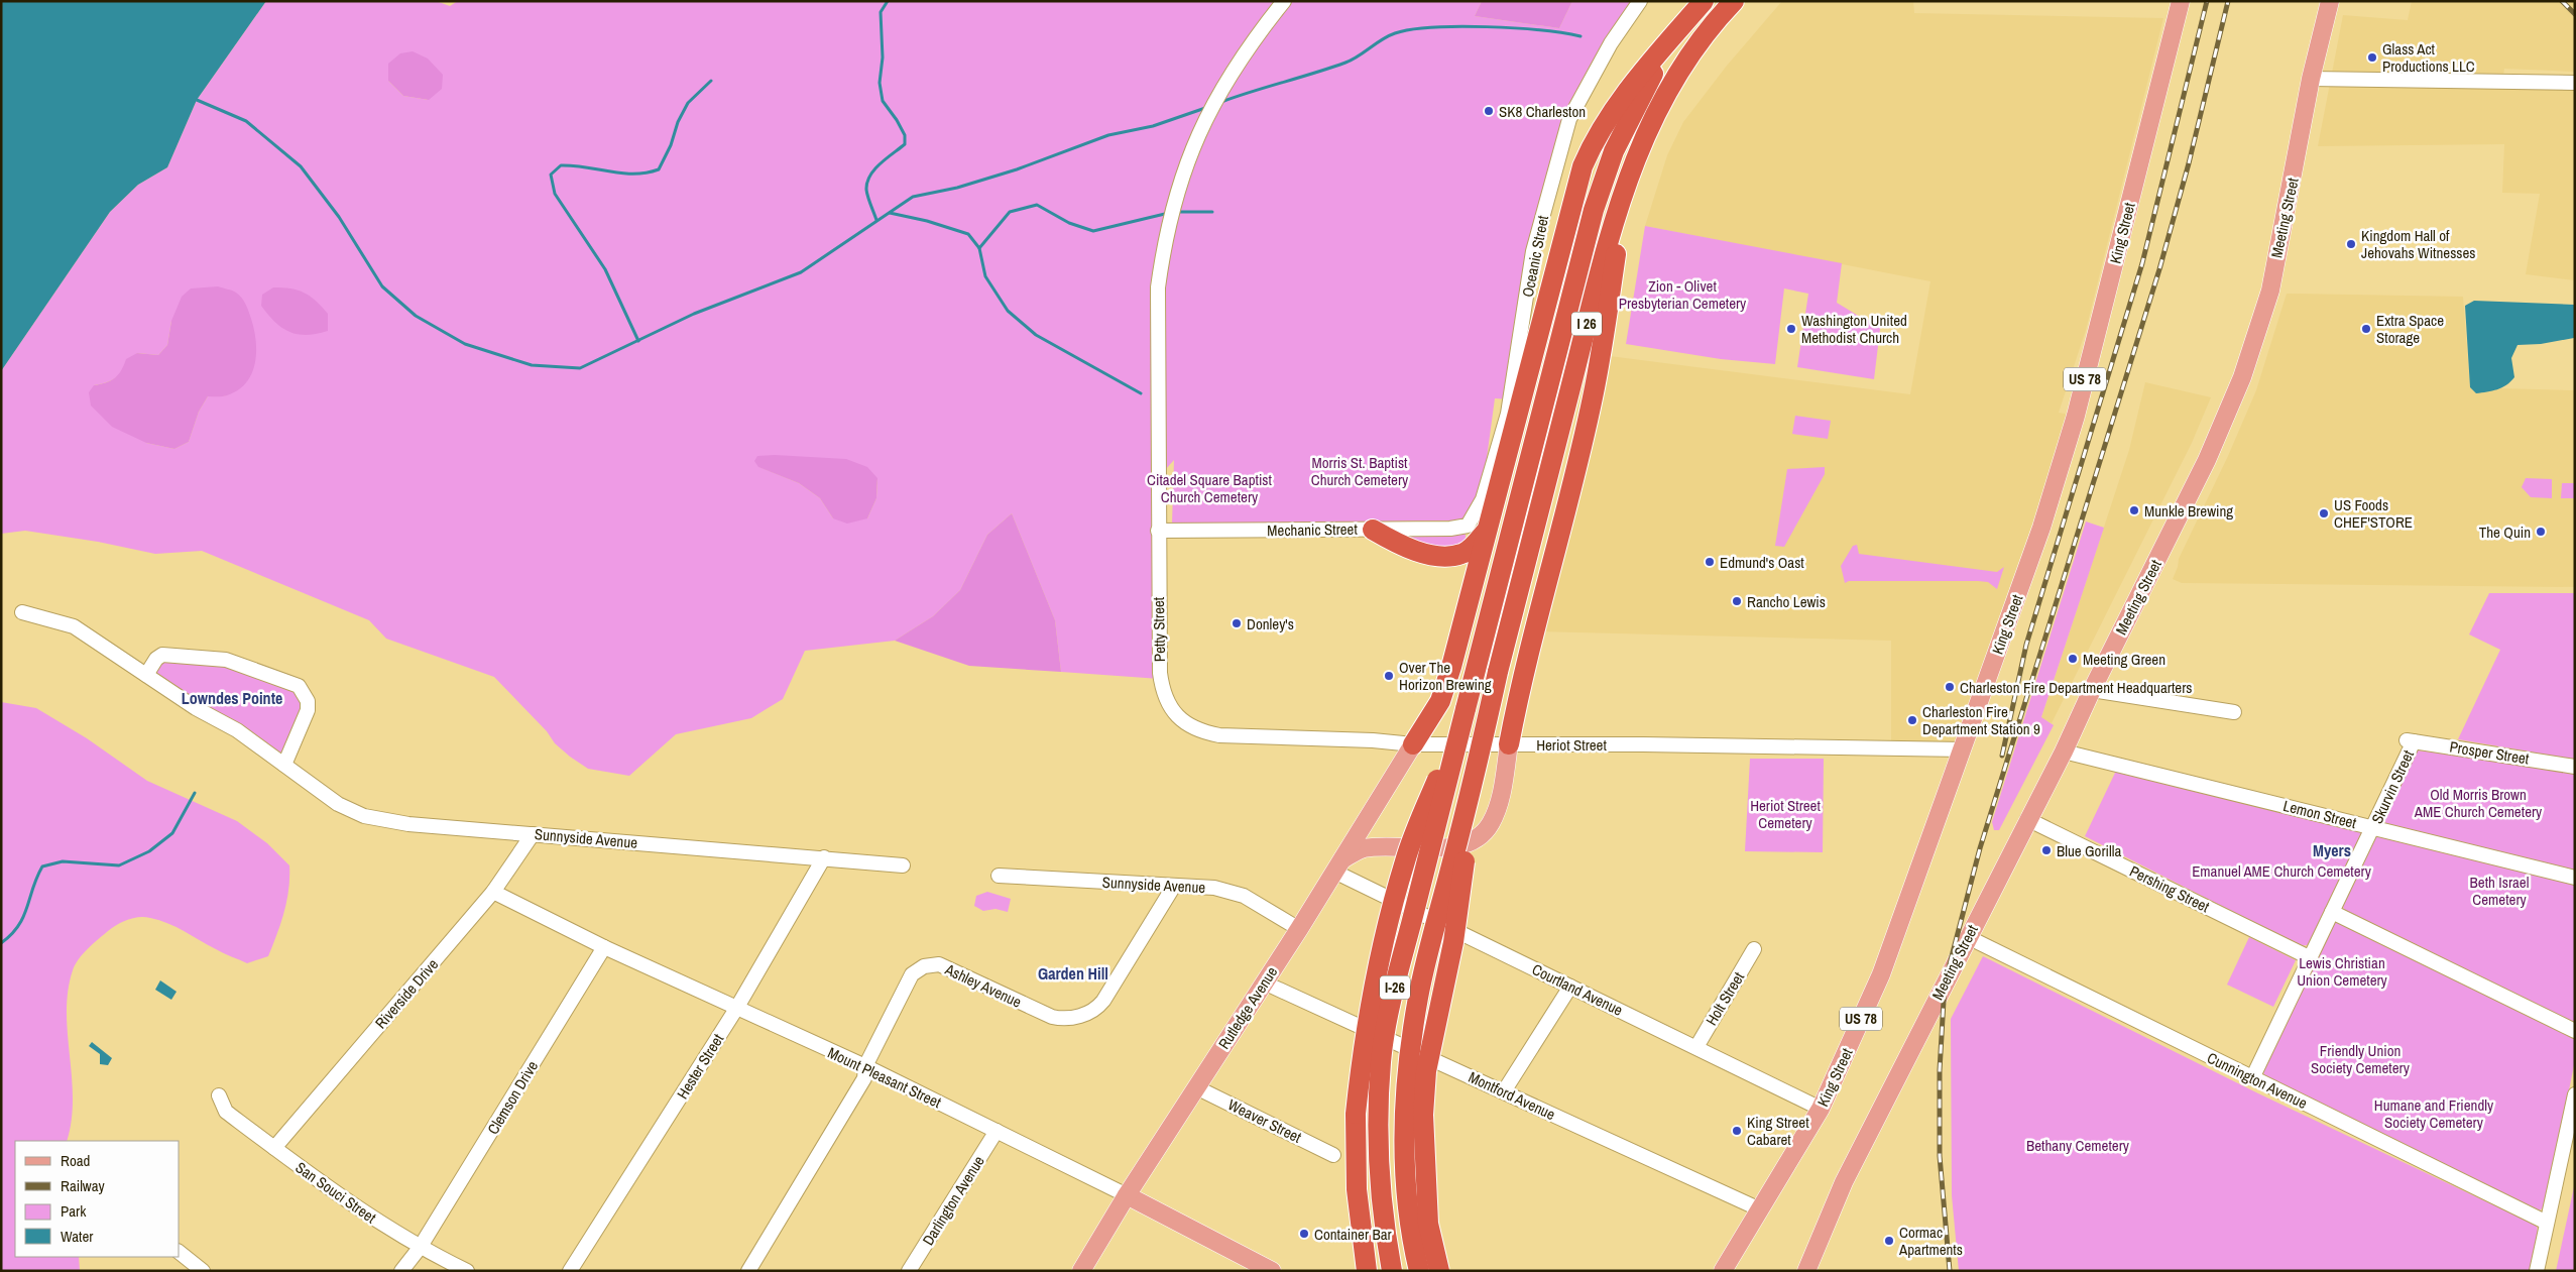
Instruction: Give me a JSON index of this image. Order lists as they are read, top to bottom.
{
  "streets": {
    "highway": ["I 26", "I-26"],
    "main road": [
      "Meeting Street",
      "King Street",
      "US 78",
      "Rutledge Avenue",
      "Mount Pleasant Street"
    ],
    "street": [
      "Oceanic Street",
      "Mechanic Street",
      "Petty Street",
      "Heriot Street",
      "Prosper Street",
      "Skurvin Street",
      "Lemon Street",
      "Sunnyside Avenue",
      "Pershing Street",
      "Ashley Avenue",
      "Courtland Avenue",
      "Riverside Drive",
      "Holt Street",
      "Hester Street",
      "Cunnington Avenue",
      "Montford Avenue",
      "Clemson Drive",
      "Weaver Street",
      "San Souci Street",
      "Darlington Avenue"
    ]
  },
  "crossings": [
    ["Meeting Street", "Lemon Street"],
    ["Meeting Street", "Pershing Street"],
    ["Meeting Street", "Cunnington Avenue"],
    ["King Street", "Heriot Street"],
    ["King Street", "Courtland Avenue"],
    ["King Street", "Montford Avenue"],
    ["Oceanic Street", "Mechanic Street"],
    ["I 26", "I-26"],
    ["Mechanic Street", "Petty Street"],
    ["Petty Street", "Heriot Street"],
    ["Heriot Street", "Rutledge Avenue"],
    ["Prosper Street", "Skurvin Street"],
    ["Skurvin Street", "Lemon Street"],
    ["Skurvin Street", "Pershing Street"],
    ["Skurvin Street", "Cunnington Avenue"],
    ["Sunnyside Avenue", "Ashley Avenue"],
    ["Sunnyside Avenue", "Riverside Drive"],
    ["Sunnyside Avenue", "Rutledge Avenue"],
    ["Sunnyside Avenue", "Hester Street"],
    ["Ashley Avenue", "Mount Pleasant Street"],
    ["Courtland Avenue", "Holt Street"],
    ["Courtland Avenue", "Rutledge Avenue"],
    ["Riverside Drive", "Mount Pleasant Street"],
    ["Riverside Drive", "San Souci Street"],
    ["Rutledge Avenue", "Mount Pleasant Street"],
    ["Rutledge Avenue", "Montford Avenue"],
    ["Rutledge Avenue", "Weaver Street"],
    ["Hester Street", "Mount Pleasant Street"],
    ["Mount Pleasant Street", "Clemson Drive"],
    ["Mount Pleasant Street", "Darlington Avenue"],
    ["Clemson Drive", "San Souci Street"]
  ],
  "districts": ["Lowndes Pointe", "Myers", "Garden Hill"],
  "parks": [
    "Zion - Olivet Presbyterian Cemetery",
    "Morris St. Baptist Church Cemetery",
    "Citadel Square Baptist Church Cemetery",
    "Old Morris Brown AME Church Cemetery",
    "Heriot Street Cemetery",
    "Emanuel AME Church Cemetery",
    "Beth Israel Cemetery",
    "Lewis Christian Union Cemetery",
    "Friendly Union Society Cemetery",
    "Humane and Friendly Society Cemetery",
    "Bethany Cemetery"
  ],
  "places": [
    "Glass Act Productions LLC",
    "SK8 Charleston",
    "Kingdom Hall of Jehovahs Witnesses",
    "Washington United Methodist Church",
    "Extra Space Storage",
    "Munkle Brewing",
    "US Foods CHEF'STORE",
    "The Quin",
    "Edmund's Oast",
    "Rancho Lewis",
    "Donley's",
    "Meeting Green",
    "Over The Horizon Brewing",
    "Charleston Fire Department Headquarters",
    "Charleston Fire Department Station 9",
    "Blue Gorilla",
    "King Street Cabaret",
    "Container Bar",
    "Cormac Apartments"
  ],
  "legend": [
    "Road",
    "Railway",
    "Park",
    "Water"
  ]
}
